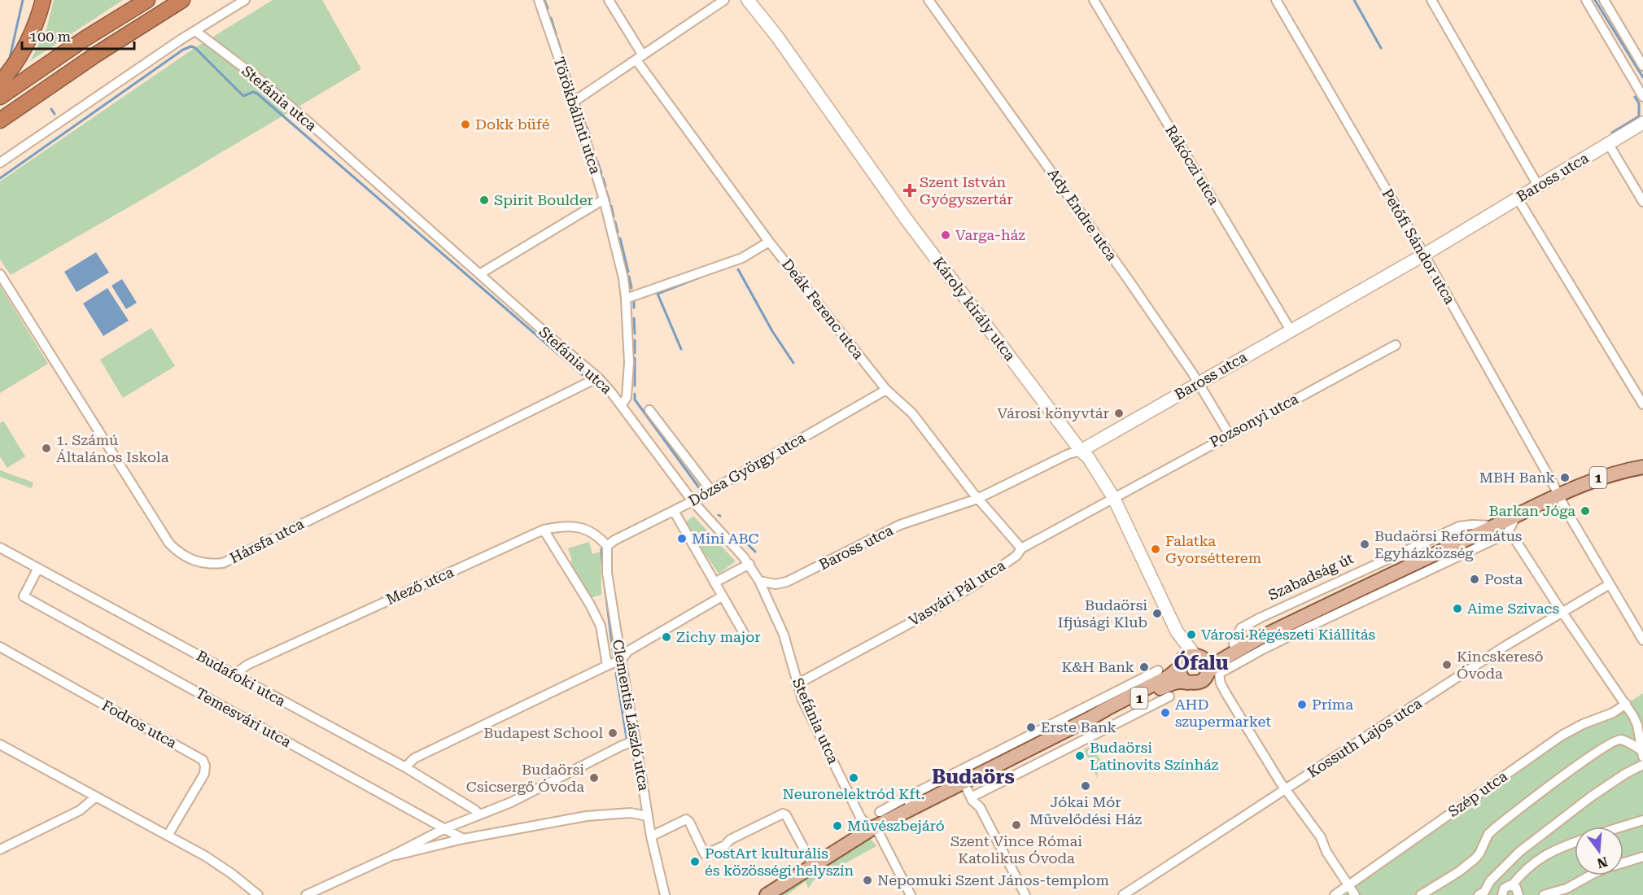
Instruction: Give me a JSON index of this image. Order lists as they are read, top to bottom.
{
  "streets": {
    "main road": ["1", "Szabadság út"],
    "street": [
      "Stefánia utca",
      "Törökbálinti utca",
      "Rákóczi utca",
      "Baross utca",
      "Ady Endre utca",
      "Petőfi Sándor utca",
      "Deák Ferenc utca",
      "Károly király utca",
      "Pozsonyi utca",
      "Dózsa György utca",
      "Hársfa utca",
      "Mező utca",
      "Vasvári Pál utca",
      "Budafoki utca",
      "Clementis László utca",
      "Temesvári utca",
      "Fodros utca",
      "Kossuth Lajos utca",
      "Szép utca"
    ]
  },
  "crossings": [
    ["Stefánia utca", "Törökbálinti utca"],
    ["Stefánia utca", "Baross utca"],
    ["Stefánia utca", "Dózsa György utca"],
    ["Stefánia utca", "1"],
    ["Stefánia utca", "Hársfa utca"],
    ["Stefánia utca", "Szabadság út"],
    ["Stefánia utca", "Vasvári Pál utca"],
    ["Rákóczi utca", "Baross utca"],
    ["Baross utca", "Ady Endre utca"],
    ["Baross utca", "Petőfi Sándor utca"],
    ["Baross utca", "Deák Ferenc utca"],
    ["Baross utca", "Károly király utca"],
    ["Ady Endre utca", "Pozsonyi utca"],
    ["Petőfi Sándor utca", "Szabadság út"],
    ["Petőfi Sándor utca", "Kossuth Lajos utca"],
    ["Deák Ferenc utca", "Dózsa György utca"],
    ["Deák Ferenc utca", "Vasvári Pál utca"],
    ["Károly király utca", "Pozsonyi utca"],
    ["Károly király utca", "Szabadság út"],
    ["Károly király utca", "Vasvári Pál utca"],
    ["Pozsonyi utca", "Vasvári Pál utca"],
    ["Dózsa György utca", "Mező utca"],
    ["Dózsa György utca", "Clementis László utca"],
    ["1", "Szabadság út"],
    ["Mező utca", "Budafoki utca"],
    ["Mező utca", "Clementis László utca"],
    ["Budafoki utca", "Temesvári utca"]
  ],
  "districts": ["Ófalu", "Budaörs"],
  "places": {
    "other": [
      "Dokk büfé",
      "Spirit Boulder",
      "Varga-ház",
      "Városi könyvtár",
      "1. Számú Általános Iskola",
      "MBH Bank",
      "Barkan Jóga",
      "Mini ABC",
      "Budaörsi Református Egyházközség",
      "Falatka Gyorsétterem",
      "Posta",
      "Aime Szivacs",
      "Budaörsi Ifjúsági Klub",
      "Városi Régészeti Kiállítás",
      "Zichy major",
      "Kincskereső Óvoda",
      "K&H Bank",
      "Príma",
      "AHD szupermarket",
      "Erste Bank",
      "Budapest School",
      "Budaörsi Latinovits Színház",
      "Budaörsi Csicsergő Óvoda",
      "Neuronelektród Kft.",
      "Jókai Mór Művelődési Ház",
      "Szent Vince Római Katolikus Óvoda",
      "Művészbejáró",
      "PostArt kulturális és közösségi helyszín",
      "Nepomuki Szent János-templom"
    ],
    "health": ["Szent István Gyógyszertár"]
  },
  "scale_bar": "100 m",
  "north": "bottom"
}
